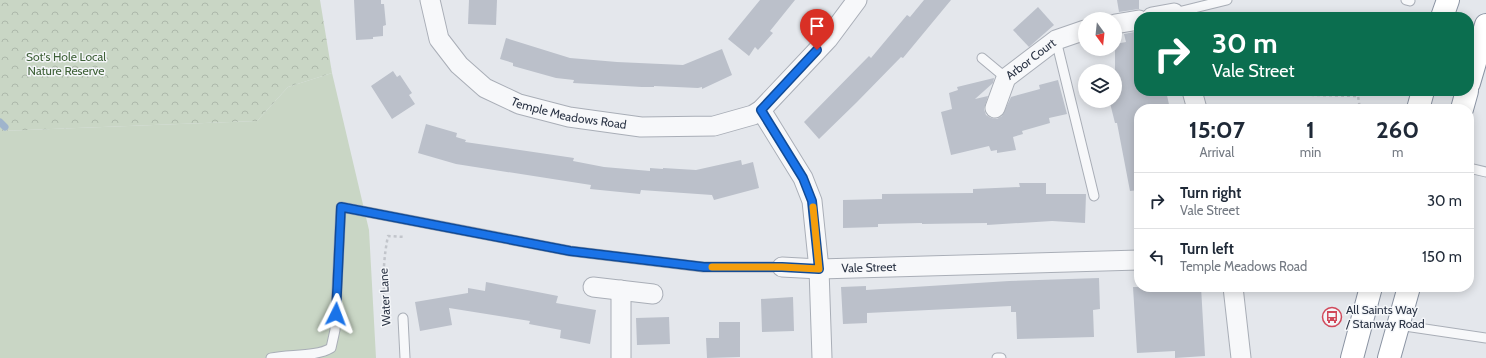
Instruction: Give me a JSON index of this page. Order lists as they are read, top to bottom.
{
  "streets": {
    "street": ["Arbor Court", "Temple Meadows Road", "Vale Street"],
    "path": ["Water Lane"]
  },
  "parks": ["Sot's Hole Local Nature Reserve"],
  "places": {
    "bus stop": ["All Saints Way / Stanway Road"]
  },
  "north": "bottom",
  "page": {
    "turn": ["30 m", "Vale Street"],
    "eta": [
      "15:07",
      "Arrival",
      "1",
      "min",
      "260",
      "m"
    ],
    "list": [
      {
        "name": "Turn right",
        "note": "Vale Street",
        "value": "30 m"
      },
      {
        "name": "Turn left",
        "note": "Temple Meadows Road",
        "value": "150 m"
      }
    ]
  }
}
